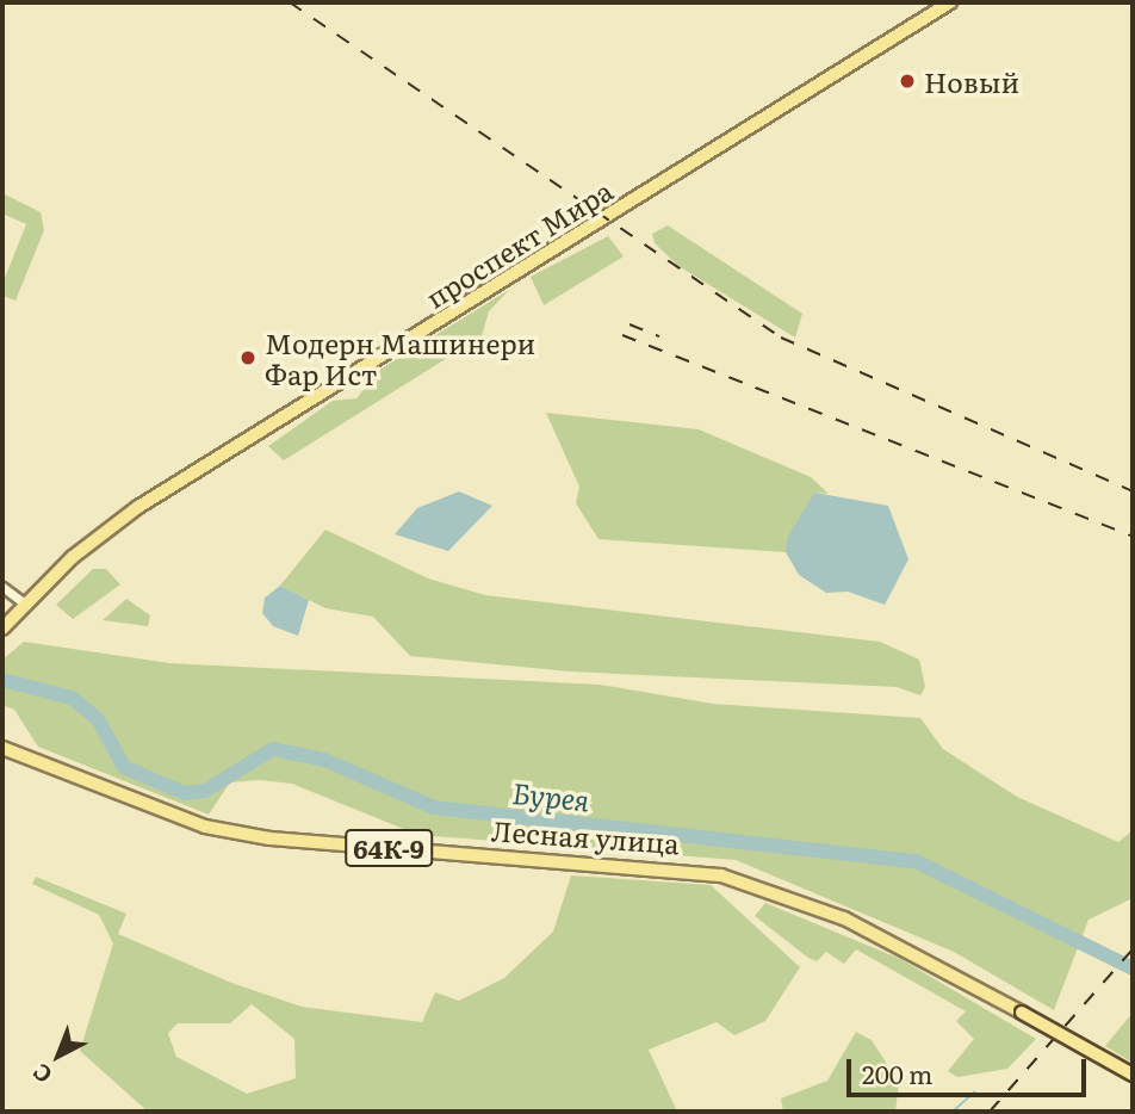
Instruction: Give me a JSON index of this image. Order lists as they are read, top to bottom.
{
  "streets": {
    "main road": ["проспект Мира", "Лесная улица", "64К-9"]
  },
  "water": ["Бурея"],
  "places": ["Новый", "Модерн Машинери Фар Ист"],
  "scale_bar": "200 m",
  "north": "bottom left"
}
